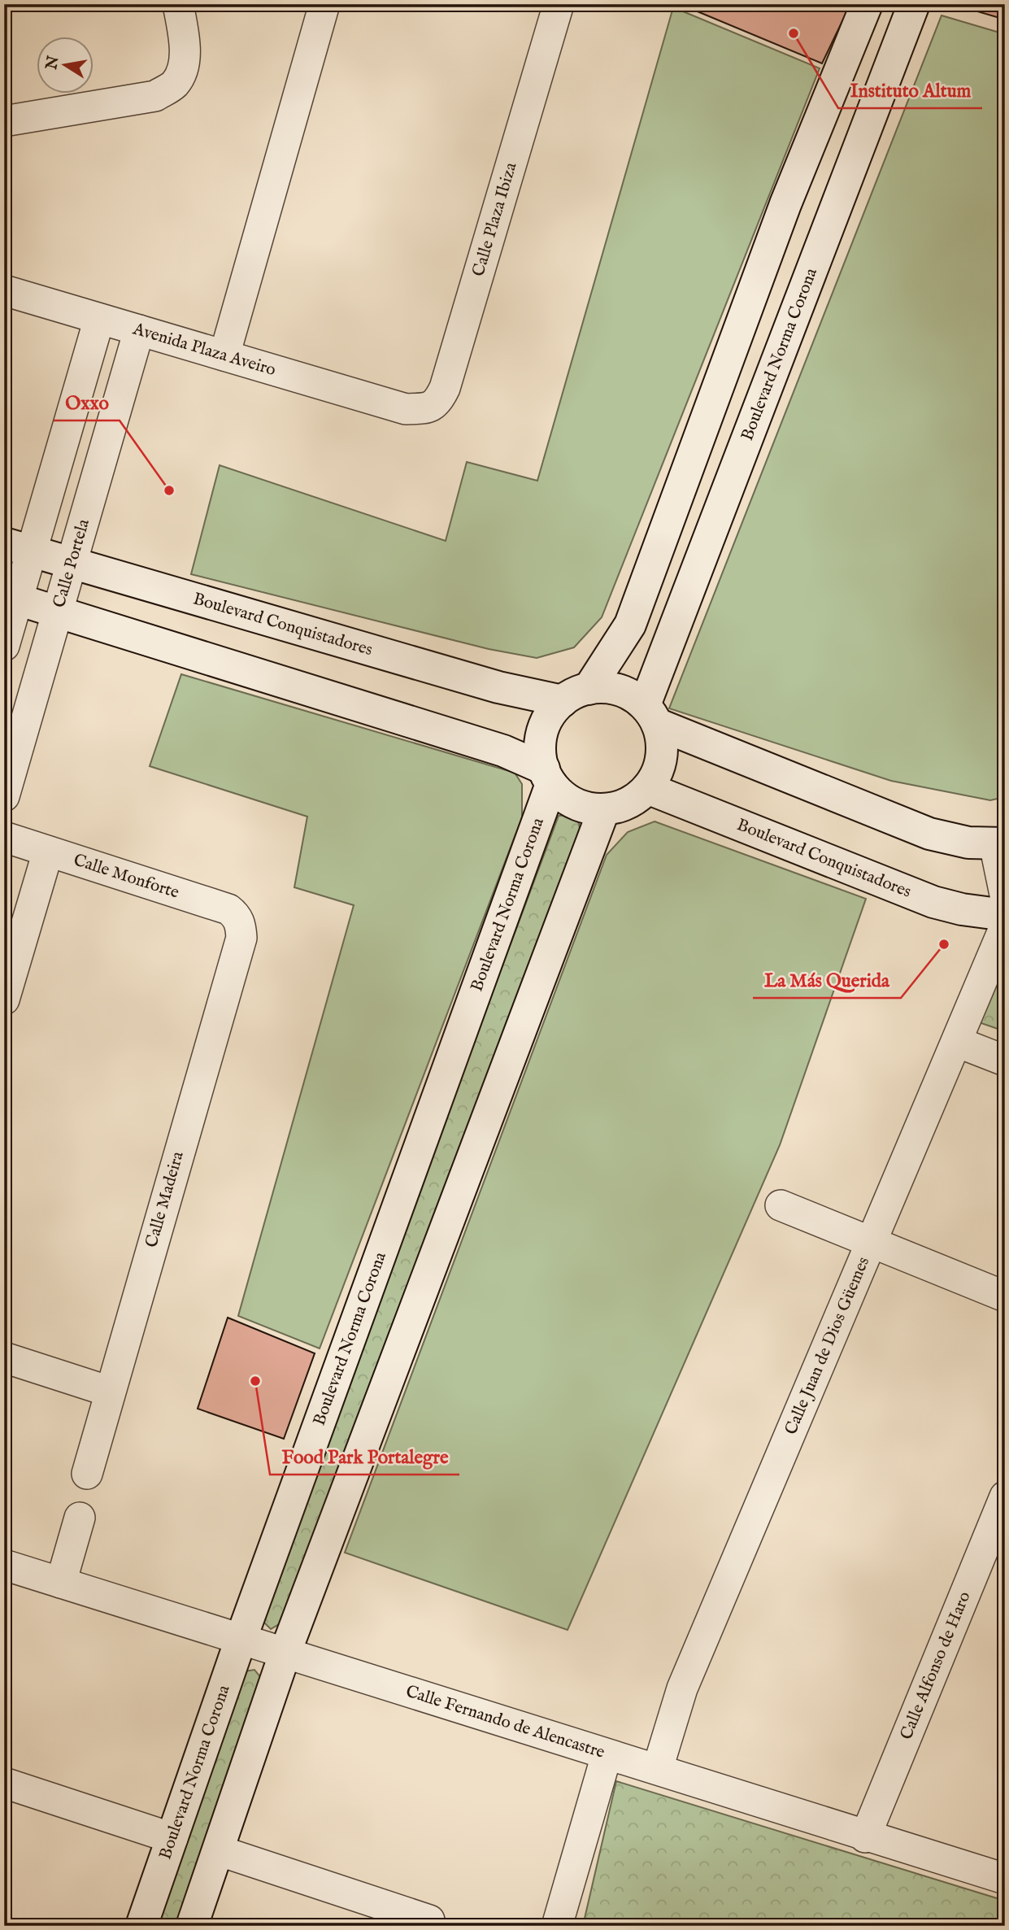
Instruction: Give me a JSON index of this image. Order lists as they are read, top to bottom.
{
  "streets": {
    "street": [
      "Calle Plaza Ibiza",
      "Avenida Plaza Aveiro",
      "Boulevard Norma Corona",
      "Calle Portela",
      "Boulevard Conquistadores",
      "Calle Monforte",
      "Calle Madeira",
      "Calle Juan de Dios Güemes",
      "Calle Alfonso de Haro",
      "Calle Fernando de Alencastre"
    ]
  },
  "crossings": [
    ["Calle Plaza Ibiza", "Avenida Plaza Aveiro"],
    ["Avenida Plaza Aveiro", "Calle Portela"],
    ["Boulevard Norma Corona", "Boulevard Conquistadores"],
    ["Boulevard Norma Corona", "Calle Fernando de Alencastre"],
    ["Calle Portela", "Boulevard Conquistadores"],
    ["Calle Monforte", "Calle Madeira"],
    ["Calle Juan de Dios Güemes", "Calle Fernando de Alencastre"],
    ["Calle Alfonso de Haro", "Calle Fernando de Alencastre"]
  ],
  "places": [
    "Instituto Altum",
    "Oxxo",
    "La Más Querida",
    "Food Park Portalegre"
  ],
  "north": "left"
}
